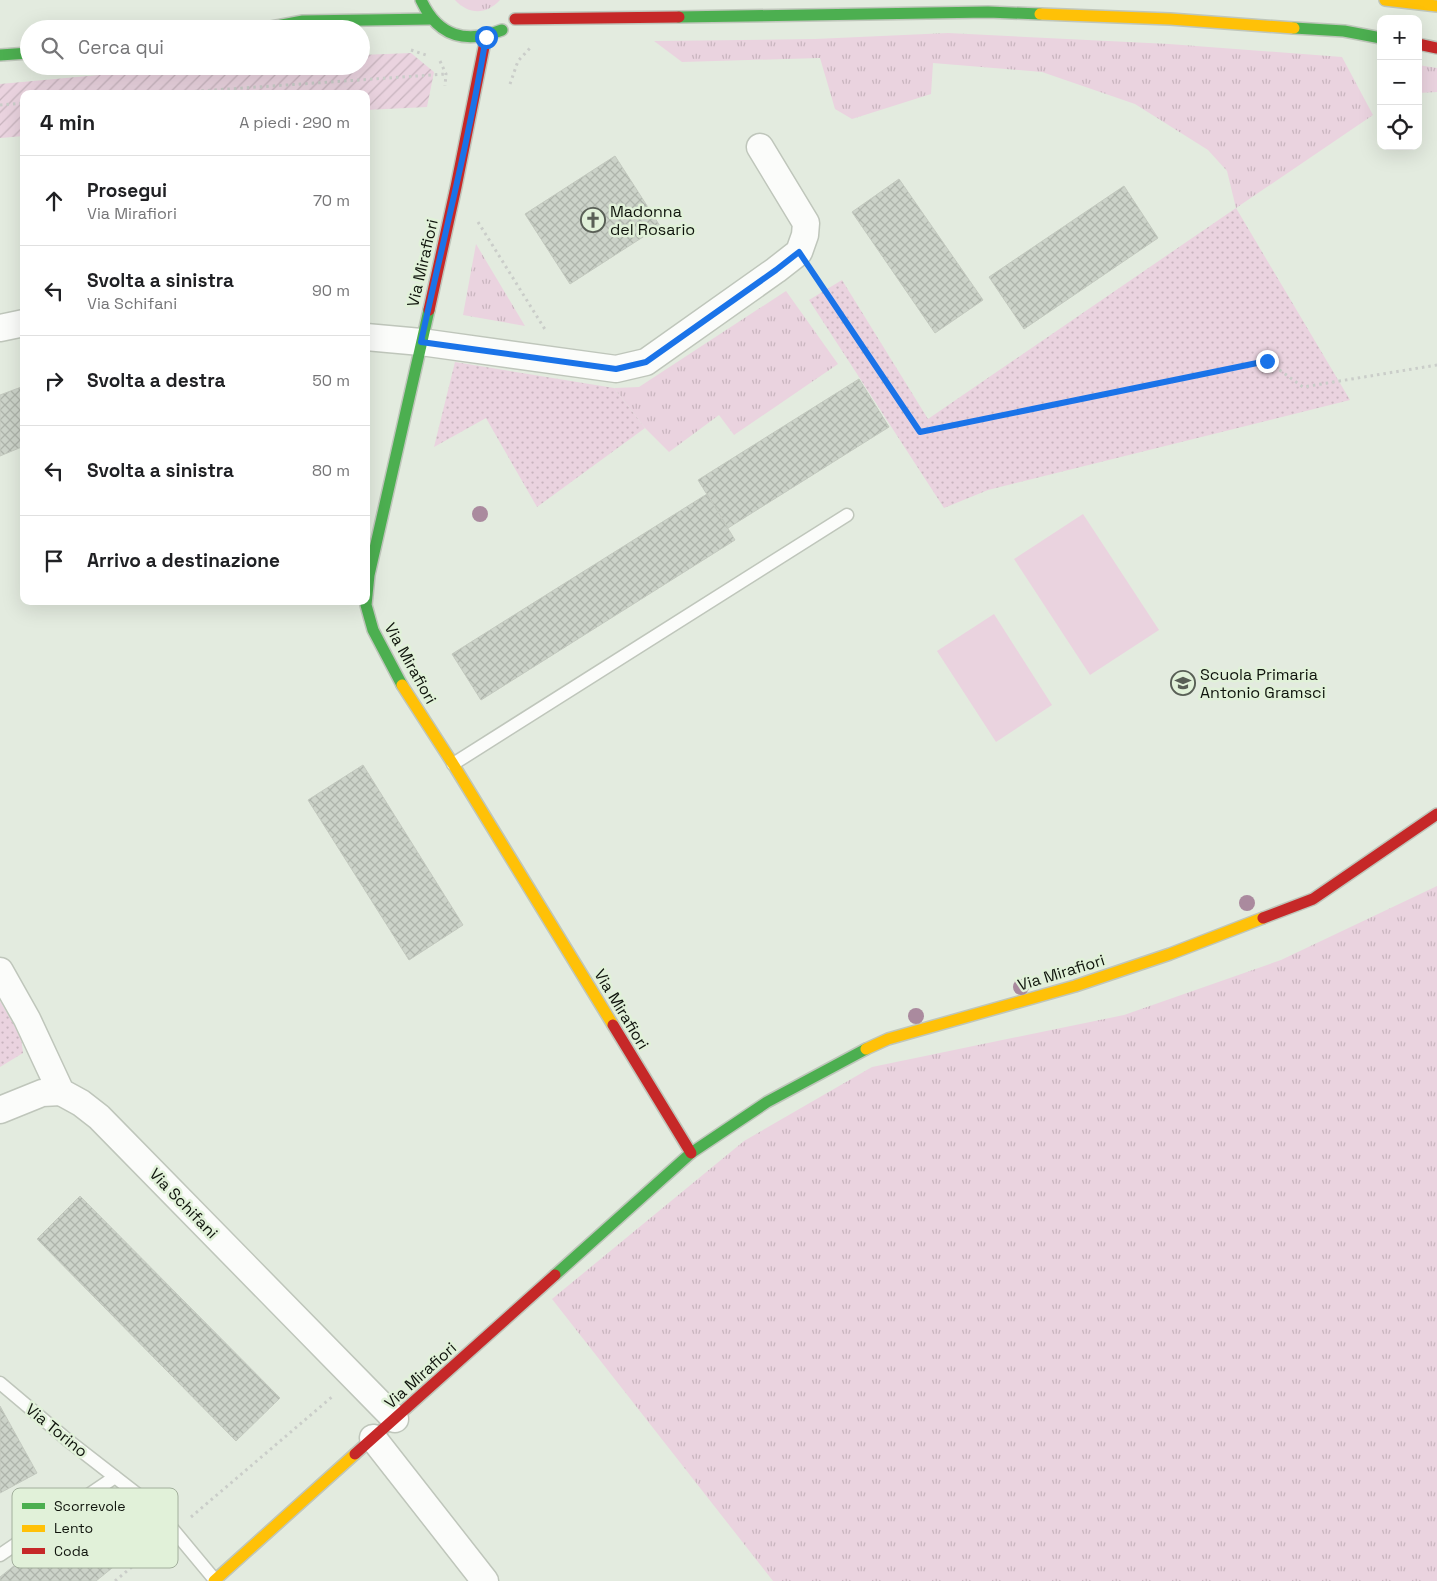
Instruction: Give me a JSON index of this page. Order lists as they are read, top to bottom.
{
  "streets": {
    "street": ["Via Mirafiori", "Via Schifani"],
    "lane": ["Via Torino"]
  },
  "crossings": [
    ["Via Mirafiori", "Via Schifani"],
    ["Via Mirafiori", "Via Torino"]
  ],
  "places": {
    "church": ["Madonna del Rosario"],
    "school or university": ["Scuola Primaria Antonio Gramsci"]
  },
  "legend": ["Scorrevole", "Lento", "Coda"],
  "page": {
    "map_buttons": ["+", "−"],
    "search": "Cerca qui",
    "heading": ["4 min", "A piedi · 290 m"],
    "list": [
      ["Prosegui", "Via Mirafiori", "70 m"],
      ["Svolta a sinistra", "Via Schifani", "90 m"],
      ["Svolta a destra", "50 m"],
      ["Svolta a sinistra", "80 m"],
      "Arrivo a destinazione"
    ]
  }
}
